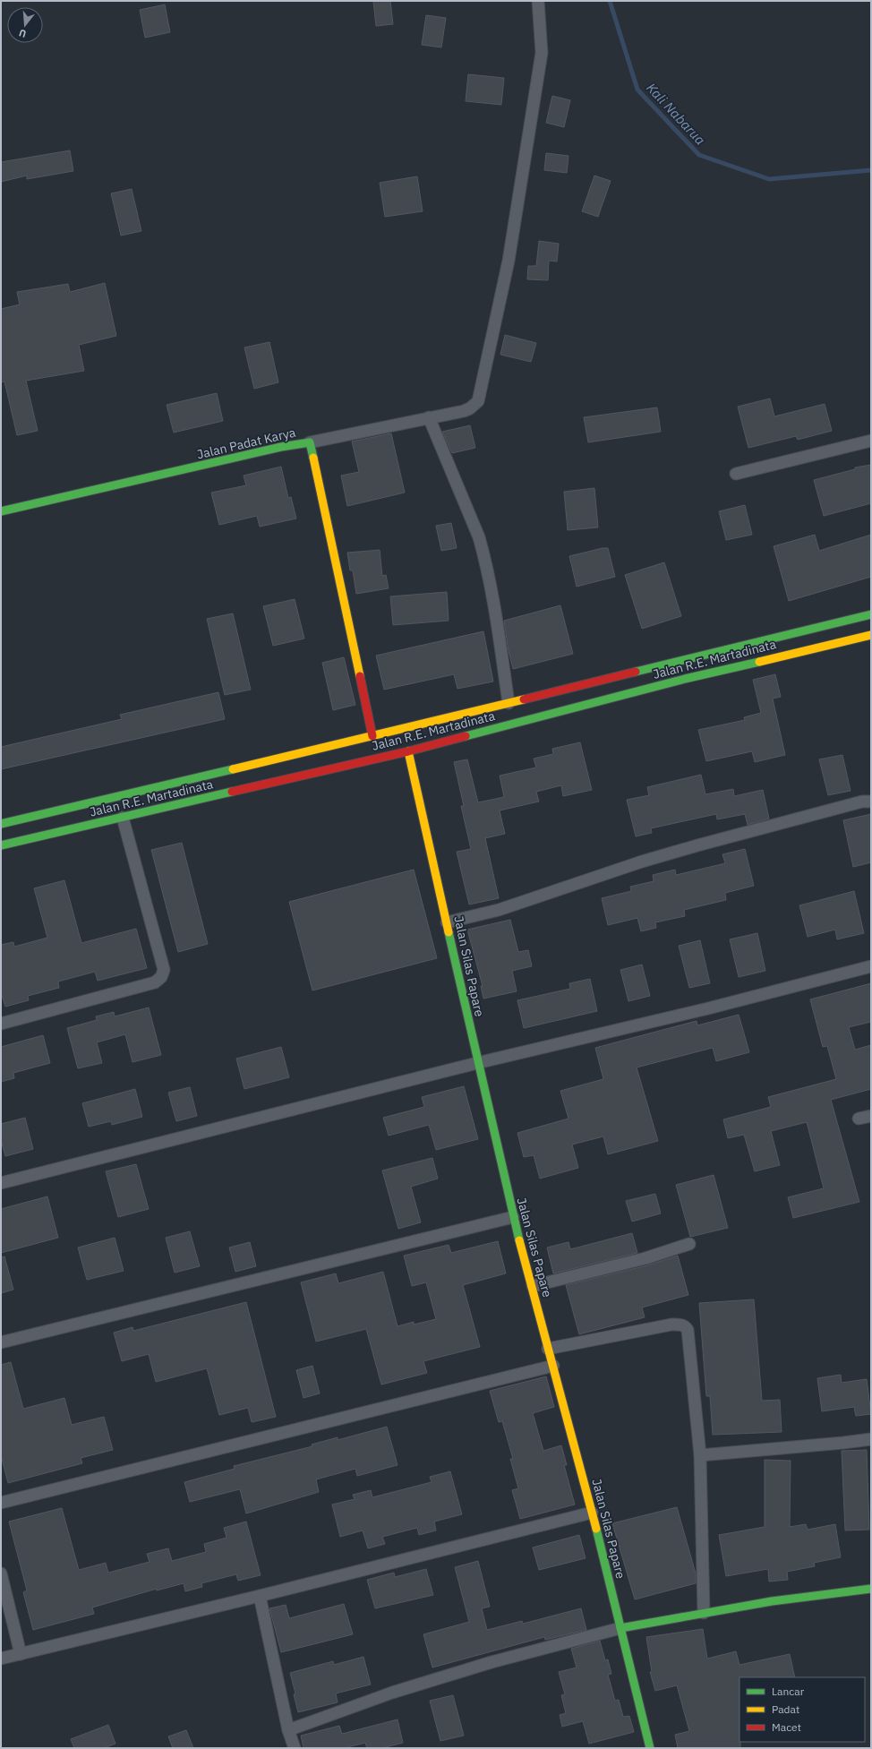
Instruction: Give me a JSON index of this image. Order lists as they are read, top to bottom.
{
  "streets": {
    "main road": ["Jalan Padat Karya", "Jalan R.E. Martadinata", "Jalan Silas Papare"]
  },
  "crossings": [
    ["Jalan Padat Karya", "Jalan R.E. Martadinata"],
    ["Jalan R.E. Martadinata", "Jalan Silas Papare"]
  ],
  "water": ["Kali Nabarua"],
  "legend": ["Lancar", "Padat", "Macet"],
  "north": "bottom"
}
